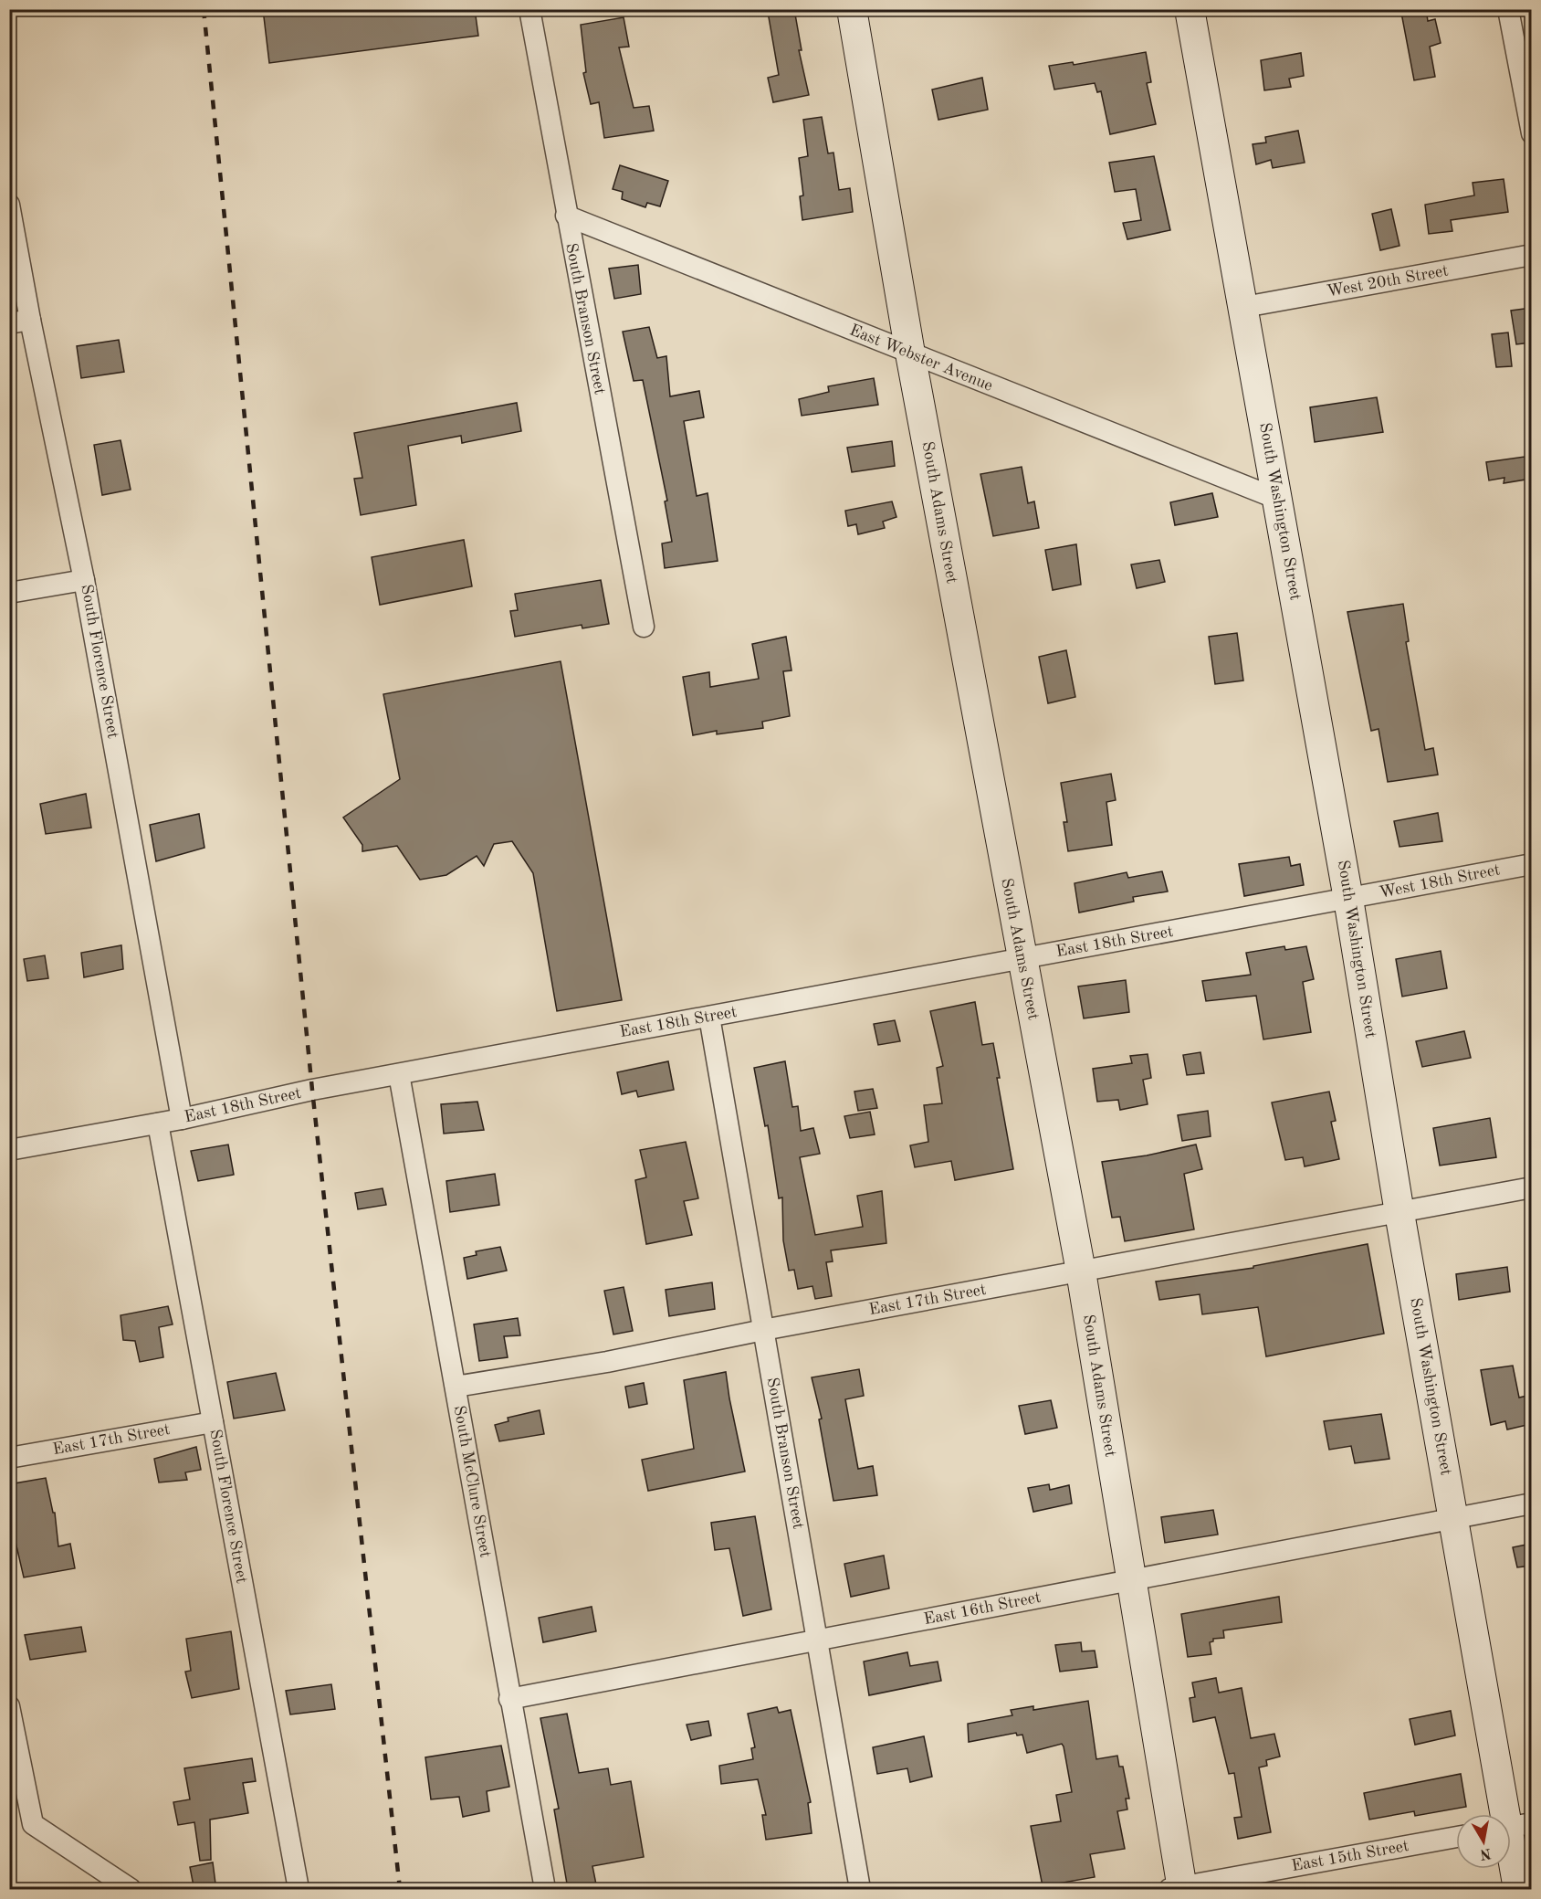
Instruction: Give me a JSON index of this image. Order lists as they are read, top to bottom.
{
  "streets": {
    "main road": ["South Washington Street", "South Adams Street"],
    "street": [
      "West 20th Street",
      "South Branson Street",
      "East Webster Avenue",
      "South Florence Street",
      "West 18th Street",
      "East 18th Street",
      "East 17th Street",
      "South McClure Street",
      "East 16th Street",
      "East 15th Street"
    ]
  },
  "crossings": [
    ["West 20th Street", "South Washington Street"],
    ["South Branson Street", "East Webster Avenue"],
    ["South Branson Street", "East 18th Street"],
    ["South Branson Street", "East 17th Street"],
    ["South Branson Street", "East 16th Street"],
    ["East Webster Avenue", "South Washington Street"],
    ["East Webster Avenue", "South Adams Street"],
    ["South Washington Street", "West 18th Street"],
    ["South Washington Street", "East 18th Street"],
    ["South Washington Street", "East 17th Street"],
    ["South Washington Street", "East 16th Street"],
    ["South Adams Street", "East 18th Street"],
    ["South Adams Street", "East 17th Street"],
    ["South Adams Street", "East 16th Street"],
    ["South Adams Street", "East 15th Street"],
    ["South Florence Street", "East 18th Street"],
    ["South Florence Street", "East 17th Street"],
    ["West 18th Street", "East 18th Street"],
    ["East 18th Street", "South McClure Street"],
    ["East 17th Street", "South McClure Street"],
    ["South McClure Street", "East 16th Street"]
  ],
  "north": "bottom"
}
